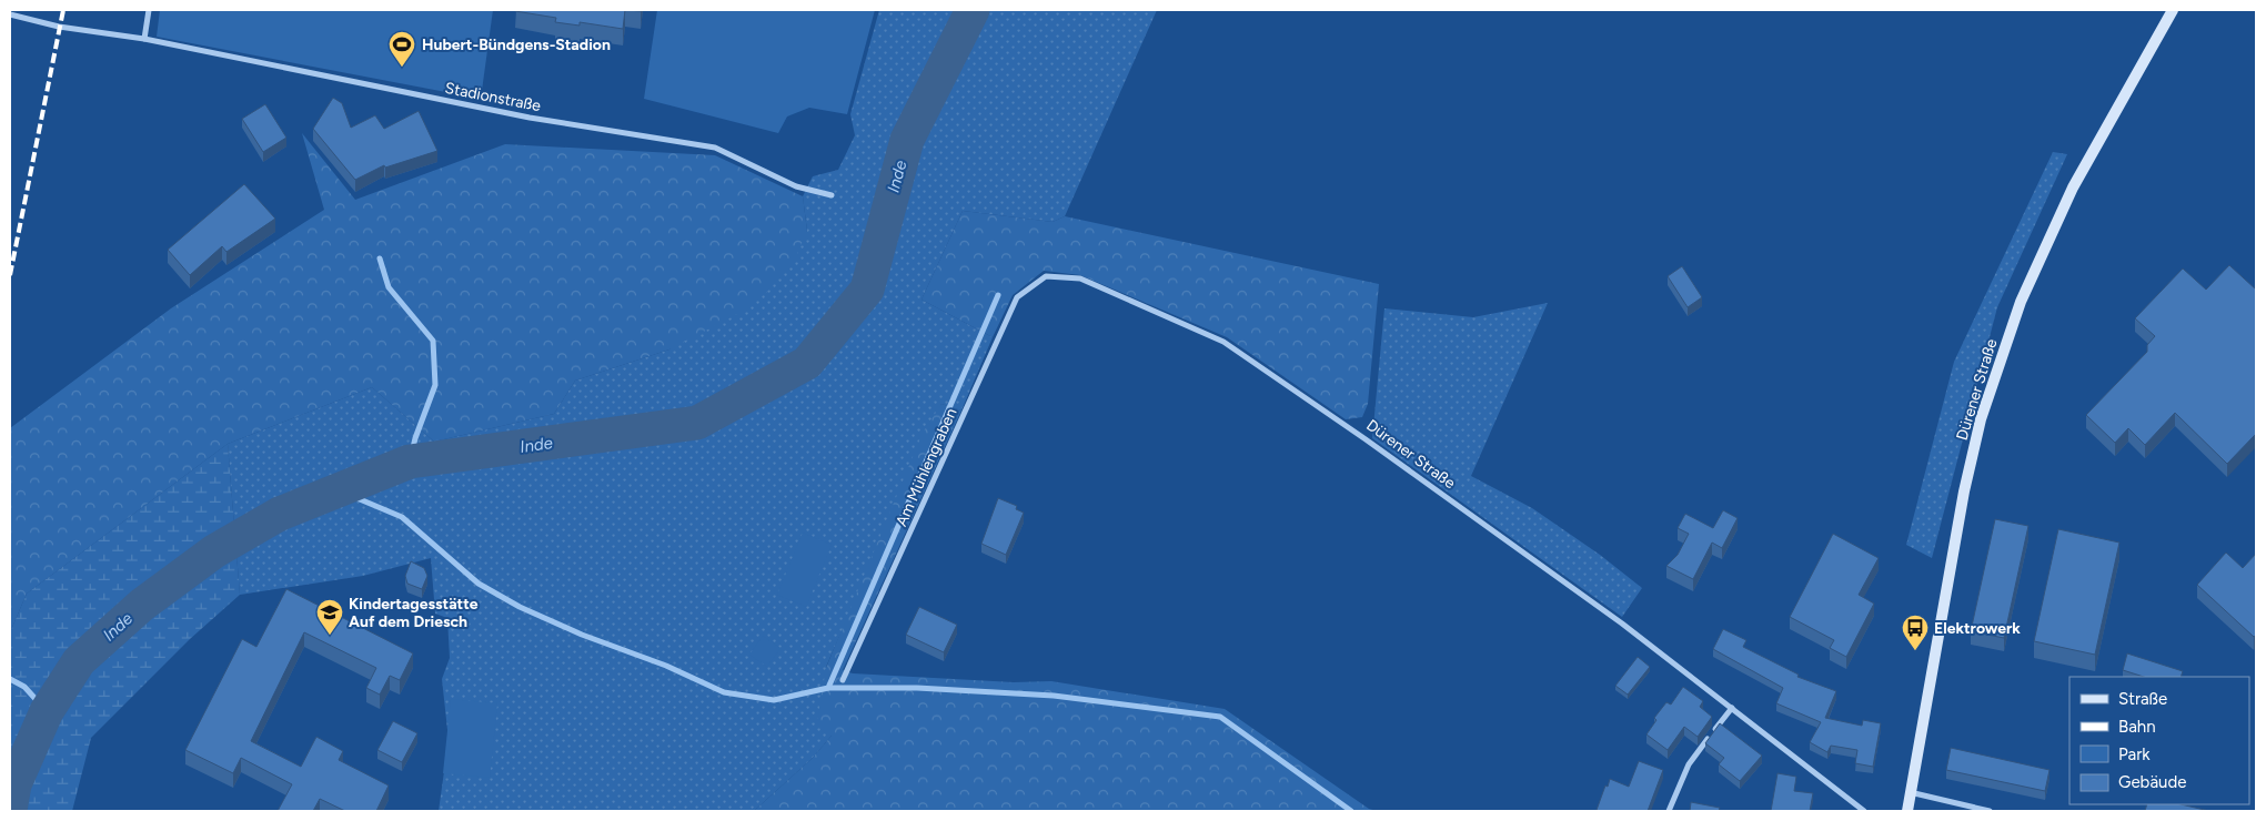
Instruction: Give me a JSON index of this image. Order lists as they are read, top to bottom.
{
  "streets": {
    "street": ["Stadionstraße", "Dürener Straße", "Am Mühlengraben"]
  },
  "crossings": [
    ["Dürener Straße", "Am Mühlengraben"]
  ],
  "water": ["Inde"],
  "places": {
    "sports": ["Hubert-Bündgens-Stadion"],
    "school or university": ["Kindertagesstätte Auf dem Driesch"],
    "bus stop": ["Elektrowerk"]
  },
  "legend": [
    "Straße",
    "Bahn",
    "Park",
    "Gebäude"
  ]
}
